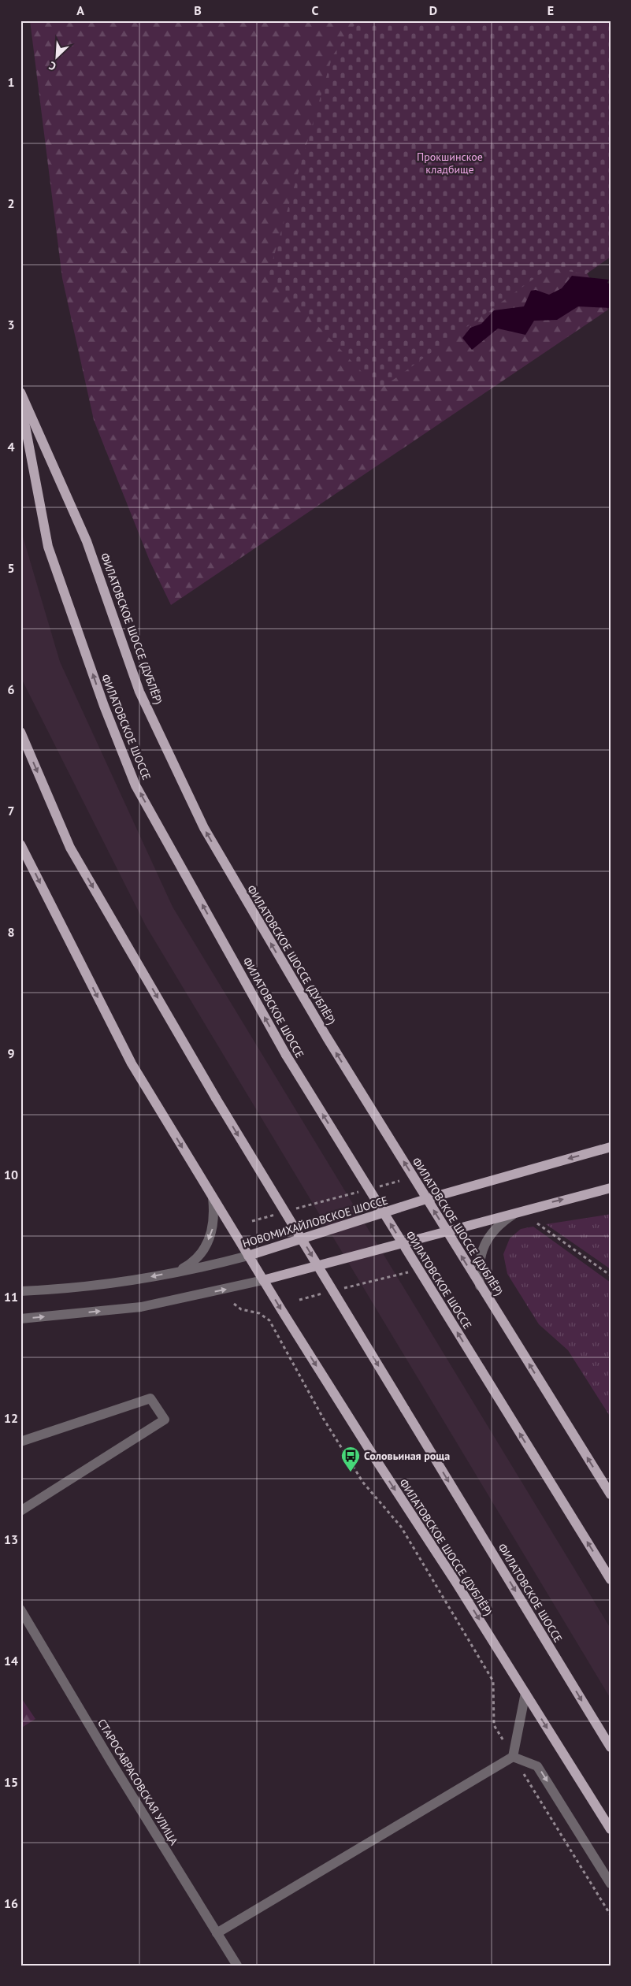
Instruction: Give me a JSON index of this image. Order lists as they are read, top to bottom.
{
  "streets": {
    "main road": ["ФИЛАТОВСКОЕ ШОССЕ (ДУБЛЁР)", "ФИЛАТОВСКОЕ ШОССЕ", "НОВОМИХАЙЛОВСКОЕ ШОССЕ"],
    "street": ["СТАРОСАВРАСОВСКАЯ УЛИЦА"]
  },
  "crossings": [
    ["ФИЛАТОВСКОЕ ШОССЕ (ДУБЛЁР)", "НОВОМИХАЙЛОВСКОЕ ШОССЕ"]
  ],
  "parks": ["Прокшинское кладбище"],
  "places": {
    "bus stop": ["Соловьиная роща"]
  },
  "north": "bottom left",
  "grid": {
    "columns": [
      "A",
      "B",
      "C",
      "D",
      "E"
    ],
    "rows": [
      "1",
      "2",
      "3",
      "4",
      "5",
      "6",
      "7",
      "8",
      "9",
      "10",
      "11",
      "12",
      "13",
      "14",
      "15",
      "16"
    ]
  }
}
